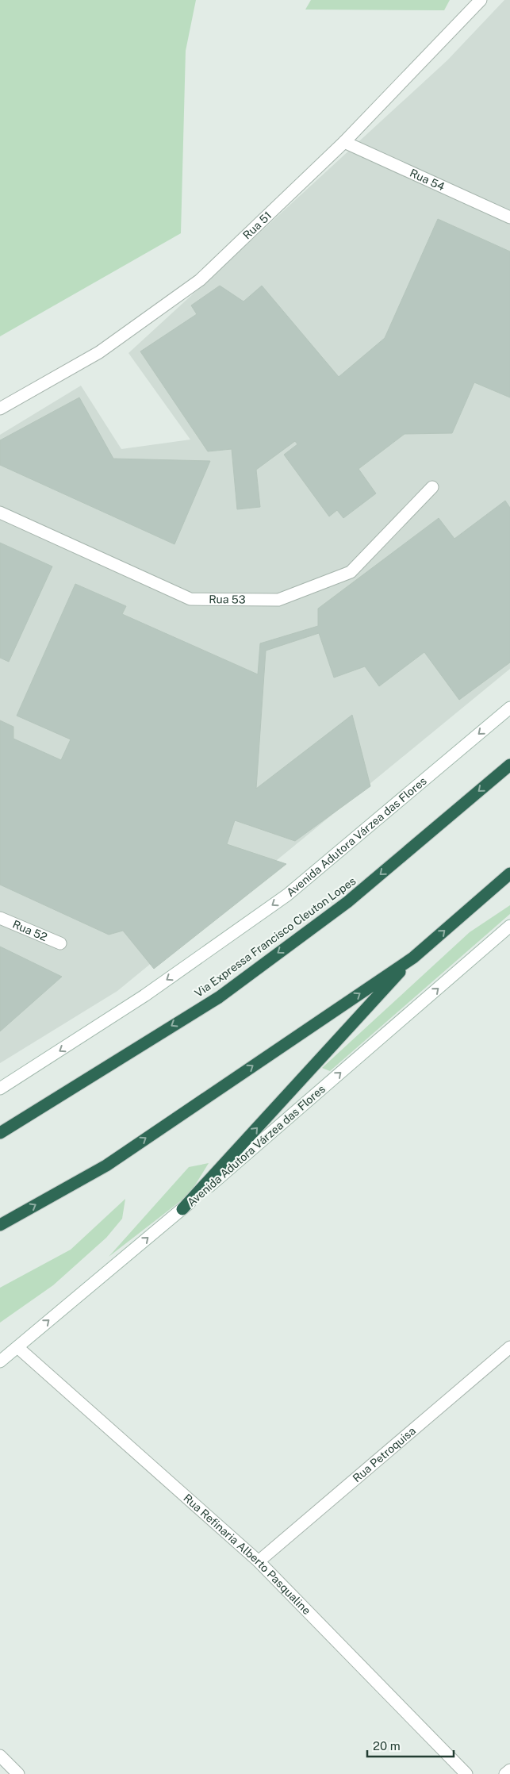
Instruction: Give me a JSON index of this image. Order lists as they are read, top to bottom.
{
  "streets": {
    "highway": ["Via Expressa Francisco Cleuton Lopes"],
    "street": [
      "Rua 54",
      "Rua 51",
      "Rua 53",
      "Avenida Adutora Várzea das Flores",
      "Rua 52",
      "Rua Petroquisa",
      "Rua Refinaria Alberto Pasqualine"
    ]
  },
  "crossings": [
    ["Rua 54", "Rua 51"],
    ["Avenida Adutora Várzea das Flores", "Rua Refinaria Alberto Pasqualine"],
    ["Rua Petroquisa", "Rua Refinaria Alberto Pasqualine"]
  ],
  "scale_bar": "20 m"
}
